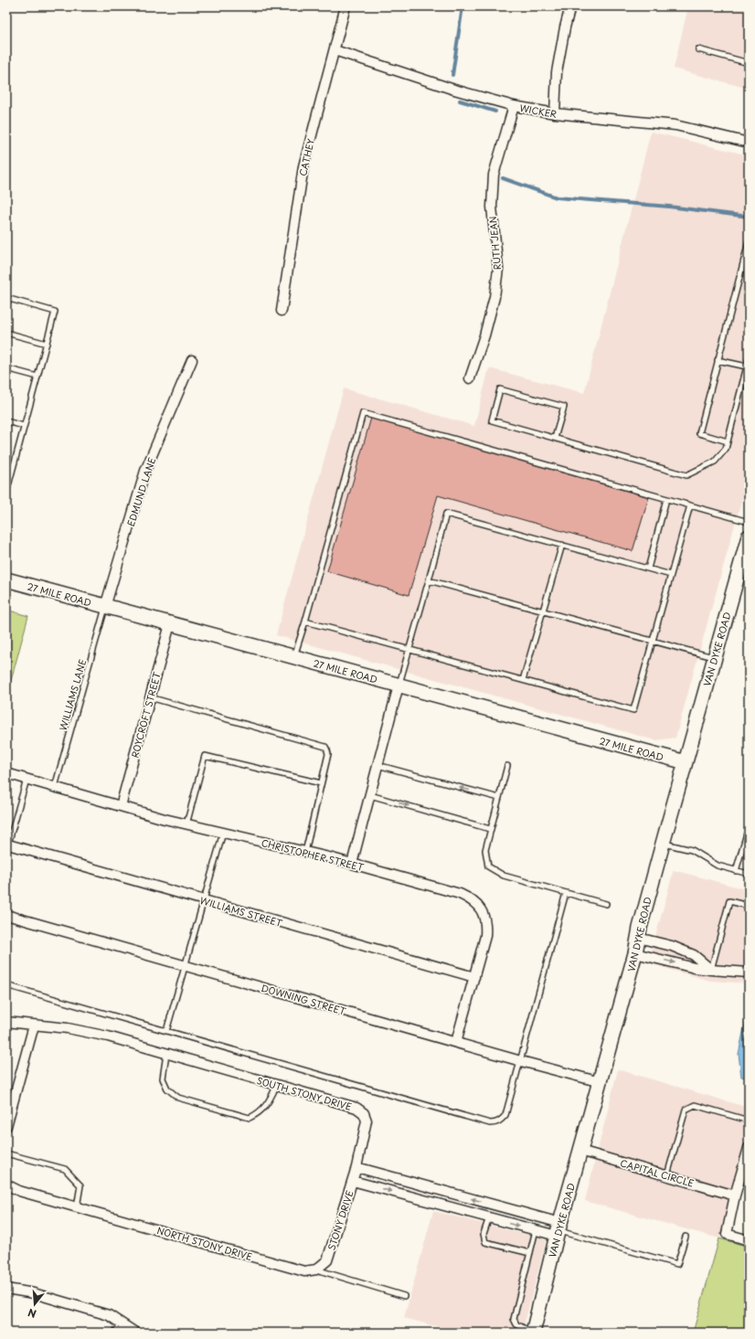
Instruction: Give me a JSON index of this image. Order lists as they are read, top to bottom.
{
  "streets": {
    "street": [
      "WICKER",
      "CATHEY",
      "RUTH JEAN",
      "EDMUND LANE",
      "27 MILE ROAD",
      "VAN DYKE ROAD",
      "ROYCROFT STREET",
      "CHRISTOPHER STREET",
      "WILLIAMS STREET",
      "DOWNING STREET",
      "SOUTH STONY DRIVE",
      "CAPITAL CIRCLE",
      "STONY DRIVE",
      "NORTH STONY DRIVE"
    ],
    "lane": ["WILLIAMS LANE"]
  },
  "crossings": [
    ["WICKER", "CATHEY"],
    ["WICKER", "RUTH JEAN"],
    ["EDMUND LANE", "27 MILE ROAD"],
    ["EDMUND LANE", "WILLIAMS LANE"],
    ["27 MILE ROAD", "VAN DYKE ROAD"],
    ["27 MILE ROAD", "WILLIAMS LANE"],
    ["27 MILE ROAD", "ROYCROFT STREET"],
    ["VAN DYKE ROAD", "DOWNING STREET"],
    ["VAN DYKE ROAD", "CAPITAL CIRCLE"],
    ["WILLIAMS LANE", "CHRISTOPHER STREET"],
    ["ROYCROFT STREET", "CHRISTOPHER STREET"],
    ["CHRISTOPHER STREET", "WILLIAMS STREET"],
    ["CHRISTOPHER STREET", "DOWNING STREET"],
    ["SOUTH STONY DRIVE", "STONY DRIVE"],
    ["STONY DRIVE", "NORTH STONY DRIVE"]
  ],
  "north": "bottom"
}
